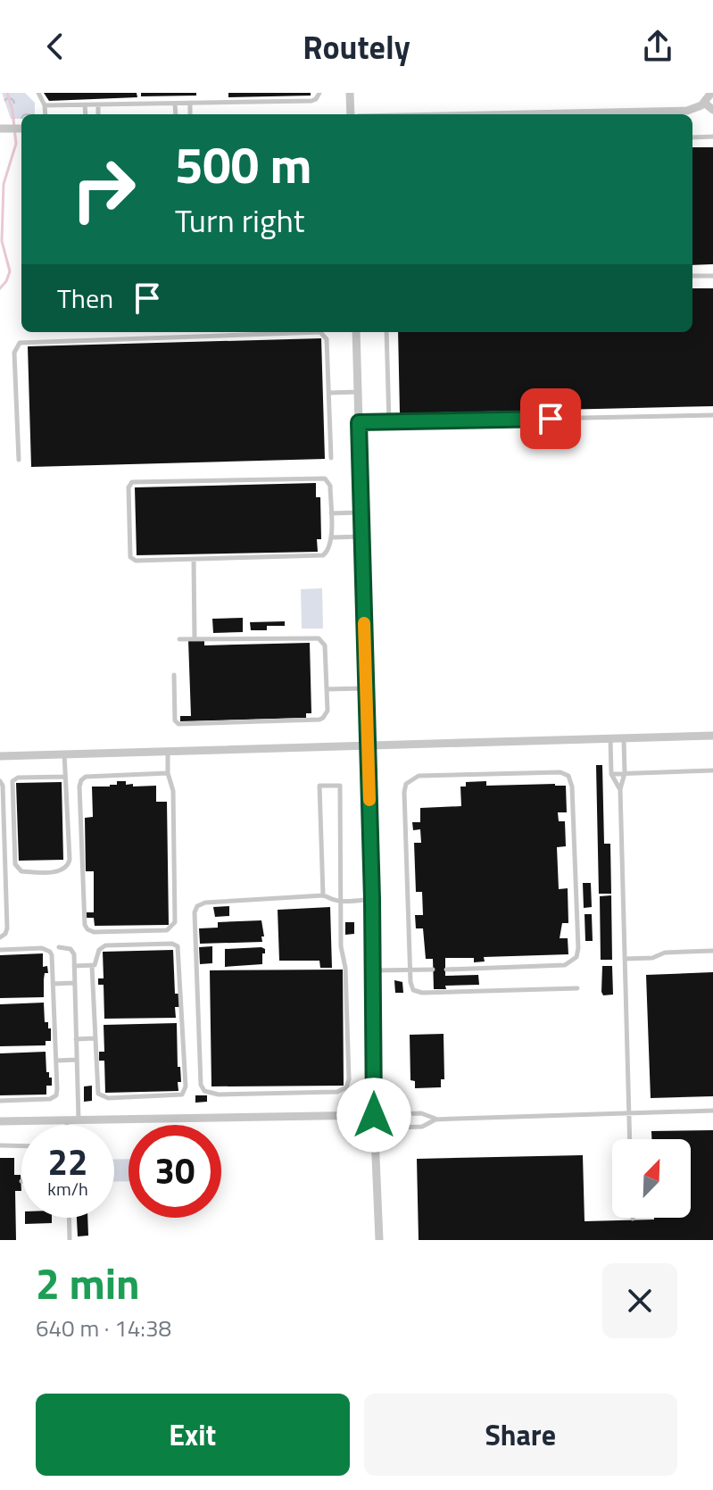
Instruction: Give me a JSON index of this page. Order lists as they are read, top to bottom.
{
  "north": "top right",
  "page": {
    "header": "Routely",
    "turn": ["500 m", "Turn right"],
    "then": "Then",
    "speed": "22 km/h",
    "limit": "30",
    "heading": ["2 min", "640 m · 14:38"],
    "buttons": ["Exit", "Share"]
  }
}
